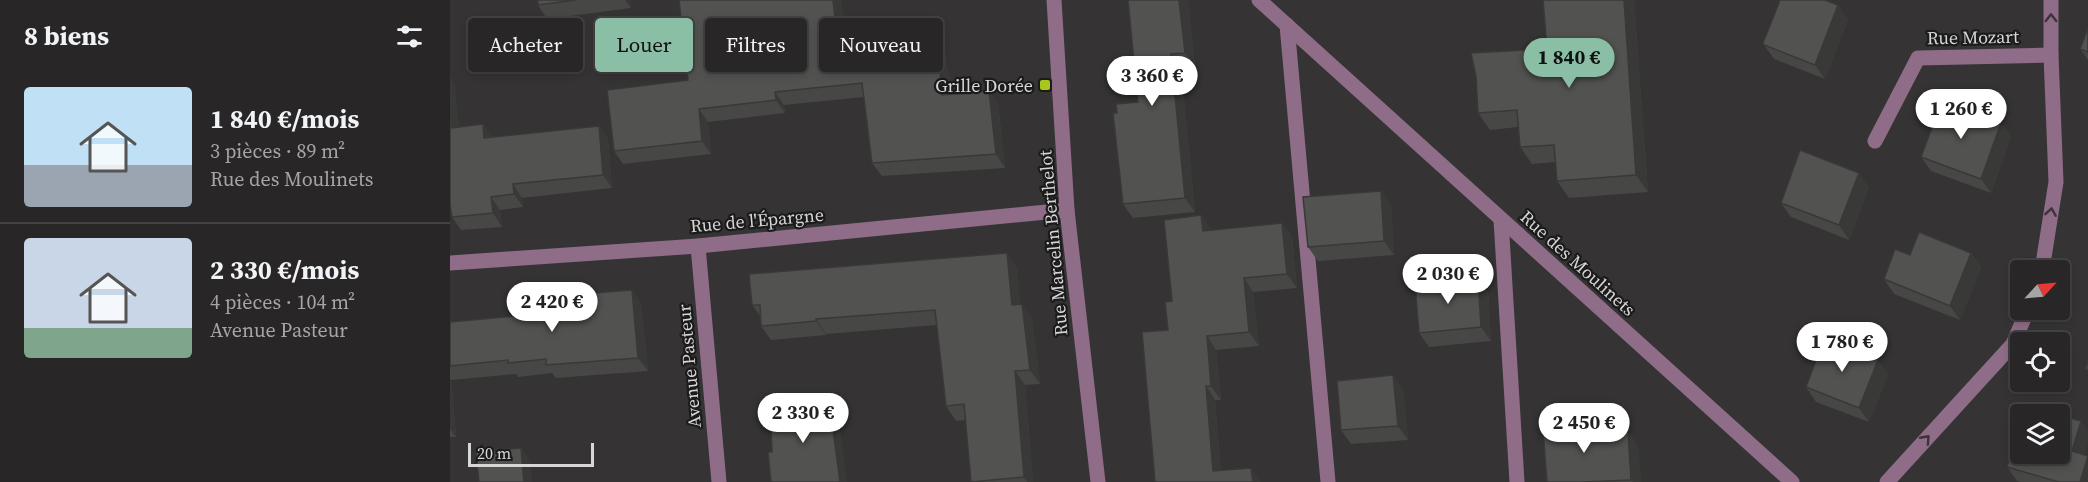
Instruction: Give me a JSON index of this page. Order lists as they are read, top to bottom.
{
  "streets": {
    "street": [
      "Rue Mozart",
      "Rue de l'Épargne",
      "Rue Marcelin Berthelot",
      "Rue des Moulinets",
      "Avenue Pasteur"
    ]
  },
  "crossings": [
    ["Rue de l'Épargne", "Rue Marcelin Berthelot"],
    ["Rue de l'Épargne", "Avenue Pasteur"]
  ],
  "places": {
    "transit": ["Grille Dorée"]
  },
  "scale_bar": "20 m",
  "north": "top right",
  "page": {
    "heading": "8 biens",
    "chip": [
      "Acheter",
      "Louer",
      "Filtres",
      "Nouveau"
    ],
    "price": [
      "1 840 €",
      "3 360 €",
      "1 260 €",
      "2 030 €",
      "2 420 €",
      "1 780 €",
      "2 330 €",
      "2 450 €"
    ],
    "list": [
      {
        "name": "1 840 €/mois",
        "note": "3 pièces · 89 m² · Rue des Moulinets"
      },
      {
        "name": "2 330 €/mois",
        "note": "4 pièces · 104 m² · Avenue Pasteur"
      }
    ],
    "scale": "20 m"
  }
}
